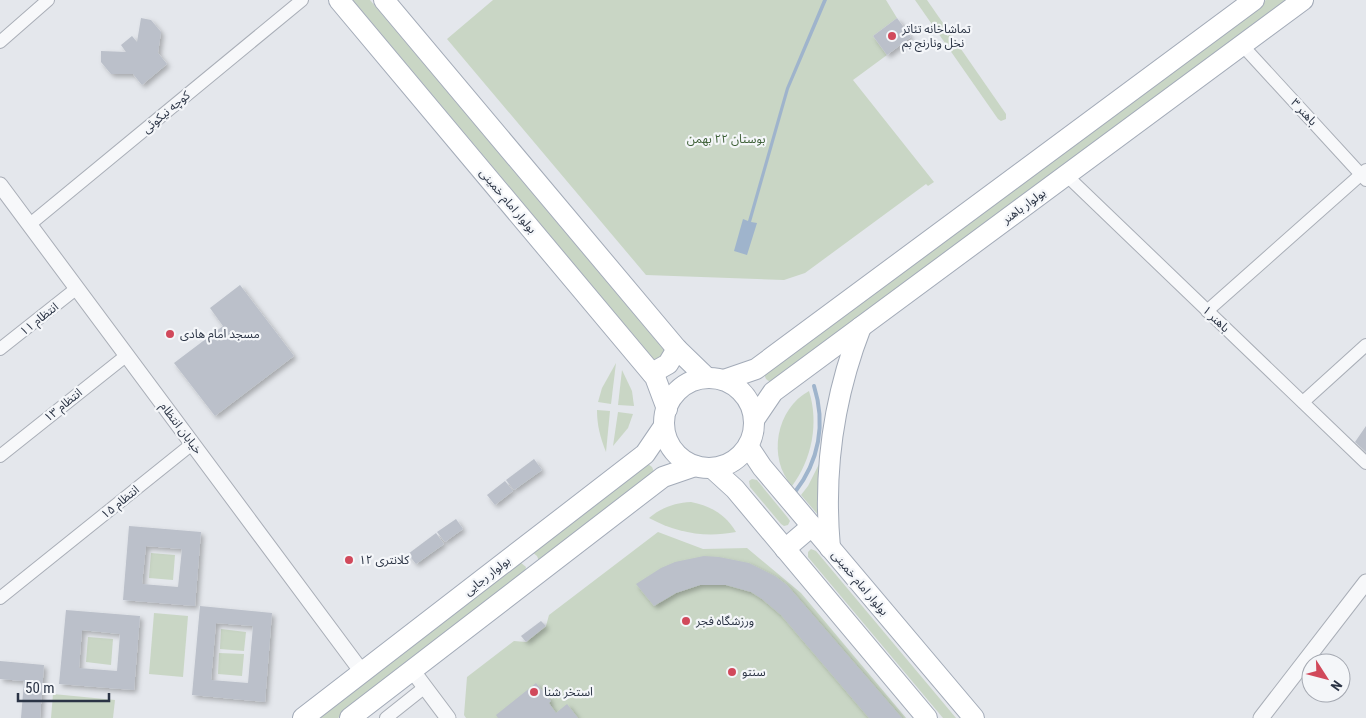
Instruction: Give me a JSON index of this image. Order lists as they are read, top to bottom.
{
  "streets": {
    "main road": ["بولوار امام خمینی", "بولوار باهنر", "بولوار رجایی"],
    "street": [
      "کوچه نیکوئی",
      "باهنر ۳",
      "انتظام ۱۱",
      "باهنر ۱",
      "انتظام ۱۳",
      "خیابان انتظام",
      "انتظام ۱۵"
    ]
  },
  "crossings": [
    ["کوچه نیکوئی", "خیابان انتظام"],
    ["باهنر ۳", "بولوار باهنر"],
    ["بولوار امام خمینی", "بولوار باهنر"],
    ["بولوار امام خمینی", "بولوار رجایی"],
    ["بولوار باهنر", "باهنر ۱"],
    ["بولوار باهنر", "بولوار رجایی"],
    ["انتظام ۱۱", "خیابان انتظام"],
    ["انتظام ۱۳", "خیابان انتظام"],
    ["خیابان انتظام", "انتظام ۱۵"],
    ["خیابان انتظام", "بولوار رجایی"]
  ],
  "parks": ["بوستان ۲۲ بهمن"],
  "places": [
    "تماشاخانه تئاتر نخل ونارنج بم",
    "مسجد امام هادی",
    "کلانتری ۱۲",
    "ورزشگاه فجر",
    "سنتو",
    "استخر شنا"
  ],
  "scale_bar": "50 m",
  "north": "bottom right"
}
